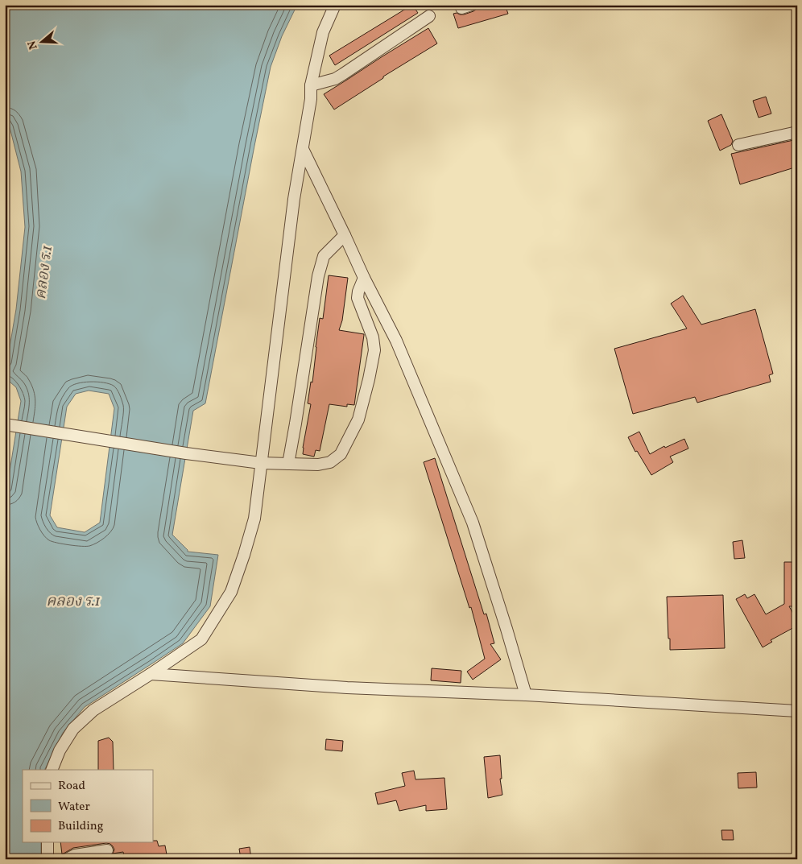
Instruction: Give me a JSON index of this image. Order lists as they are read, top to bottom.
{
  "water": ["คลอง ร.1"],
  "legend": ["Road", "Water", "Building"],
  "north": "left"
}
